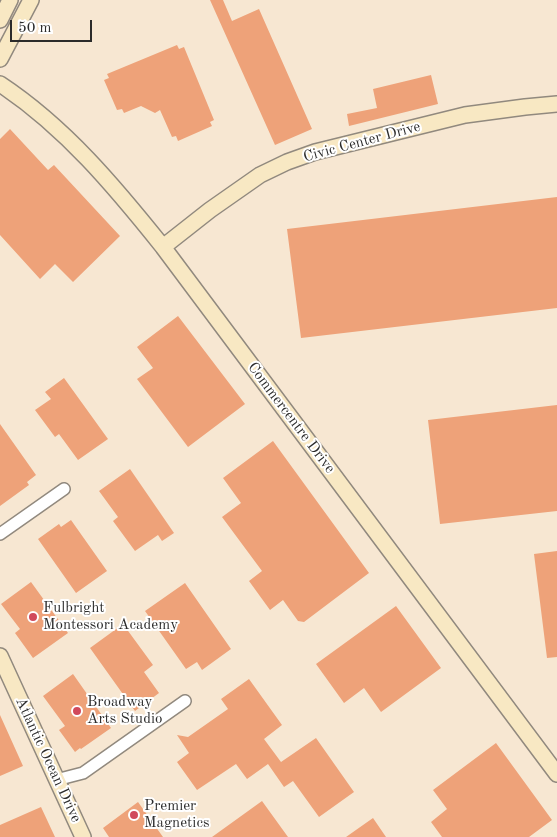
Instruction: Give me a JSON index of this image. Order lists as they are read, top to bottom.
{
  "streets": {
    "street": ["Civic Center Drive", "Commercentre Drive", "Atlantic Ocean Drive"]
  },
  "crossings": [
    ["Civic Center Drive", "Commercentre Drive"]
  ],
  "places": ["Fulbright Montessori Academy", "Broadway Arts Studio", "Premier Magnetics"],
  "scale_bar": "50 m"
}
